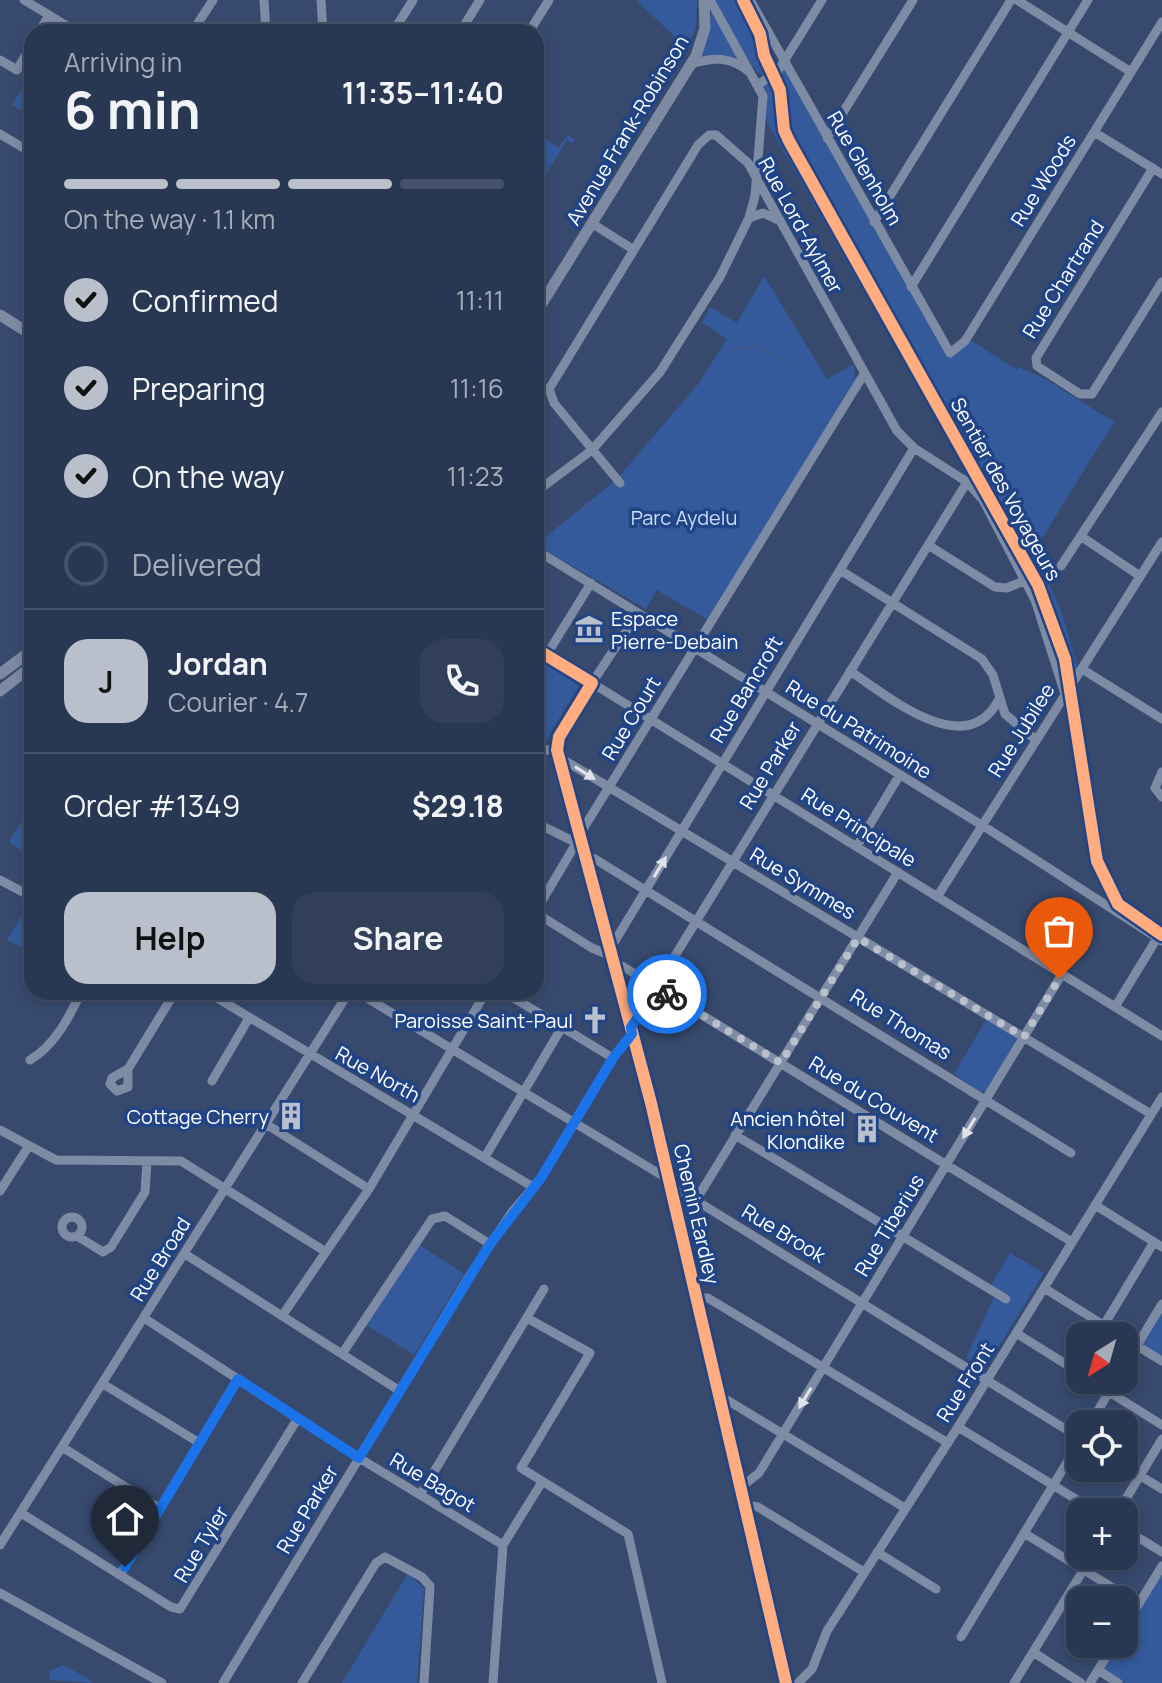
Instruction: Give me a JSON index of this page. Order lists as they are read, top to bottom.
{
  "streets": {
    "main road": ["Avenue Frank-Robinson", "Rue Principale", "Chemin Eardley"],
    "street": [
      "Rue Glenholm",
      "Rue Woods",
      "Rue Lord-Aylmer",
      "Rue Chartrand",
      "Rue Bancroft",
      "Rue Court",
      "Rue du Patrimoine",
      "Rue Jubilee",
      "Rue Parker",
      "Rue Symmes",
      "Rue Thomas",
      "Rue North",
      "Rue du Couvent",
      "Rue Tiberius",
      "Rue Brook",
      "Rue Broad",
      "Rue Front",
      "Rue Bagot",
      "Rue Tyler"
    ],
    "cycle path": ["Sentier des Voyageurs"]
  },
  "crossings": [
    ["Rue Glenholm", "Rue Woods"],
    ["Rue Woods", "Rue Chartrand"],
    ["Rue Lord-Aylmer", "Rue Bancroft"],
    ["Rue Lord-Aylmer", "Rue Court"],
    ["Rue Lord-Aylmer", "Rue Jubilee"],
    ["Rue Lord-Aylmer", "Rue Parker"],
    ["Rue Bancroft", "Rue du Patrimoine"],
    ["Rue Bancroft", "Rue Principale"],
    ["Rue Bancroft", "Rue Symmes"],
    ["Rue Bancroft", "Rue Thomas"],
    ["Rue Bancroft", "Chemin Eardley"],
    ["Rue Court", "Rue du Patrimoine"],
    ["Rue Court", "Rue Principale"],
    ["Rue Court", "Rue Symmes"],
    ["Rue Court", "Chemin Eardley"],
    ["Rue du Patrimoine", "Rue Jubilee"],
    ["Rue du Patrimoine", "Rue Parker"],
    ["Rue Jubilee", "Rue Principale"],
    ["Rue Parker", "Rue Principale"],
    ["Rue Parker", "Rue Symmes"],
    ["Rue Parker", "Rue Thomas"],
    ["Rue Parker", "Rue North"],
    ["Rue Parker", "Rue du Couvent"],
    ["Rue Parker", "Chemin Eardley"],
    ["Rue Parker", "Rue Brook"],
    ["Rue Parker", "Rue Bagot"],
    ["Rue Principale", "Rue Tiberius"],
    ["Rue Symmes", "Chemin Eardley"],
    ["Rue Symmes", "Rue Tiberius"],
    ["Rue Symmes", "Rue Front"],
    ["Rue Thomas", "Chemin Eardley"],
    ["Rue Thomas", "Rue Tiberius"],
    ["Rue North", "Rue Broad"],
    ["Rue du Couvent", "Chemin Eardley"],
    ["Rue du Couvent", "Rue Tiberius"],
    ["Rue du Couvent", "Rue Front"],
    ["Chemin Eardley", "Rue Tiberius"],
    ["Chemin Eardley", "Rue Brook"],
    ["Rue Tiberius", "Rue Brook"],
    ["Rue Brook", "Rue Front"],
    ["Rue Broad", "Rue Bagot"],
    ["Rue Broad", "Rue Tyler"],
    ["Rue Bagot", "Rue Tyler"]
  ],
  "parks": ["Parc Aydelu"],
  "places": {
    "museum": ["Espace Pierre-Debain"],
    "church": ["Paroisse Saint-Paul"],
    "building": ["Cottage Cherry", "Ancien hôtel Klondike"]
  },
  "north": "bottom left",
  "page": {
    "heading": ["6 min", "Arriving in", "11:35–11:40"],
    "panel": [
      "Jordan",
      "Courier · 4.7",
      "Order #1349",
      "$29.18"
    ],
    "bar": "On the way · 1.1 km",
    "list": [
      ["Confirmed", "11:11"],
      ["Preparing", "11:16"],
      ["On the way", "11:23"],
      "Delivered"
    ],
    "round": "J",
    "buttons": ["Help", "Share"],
    "map_buttons": ["+", "−"]
  }
}
